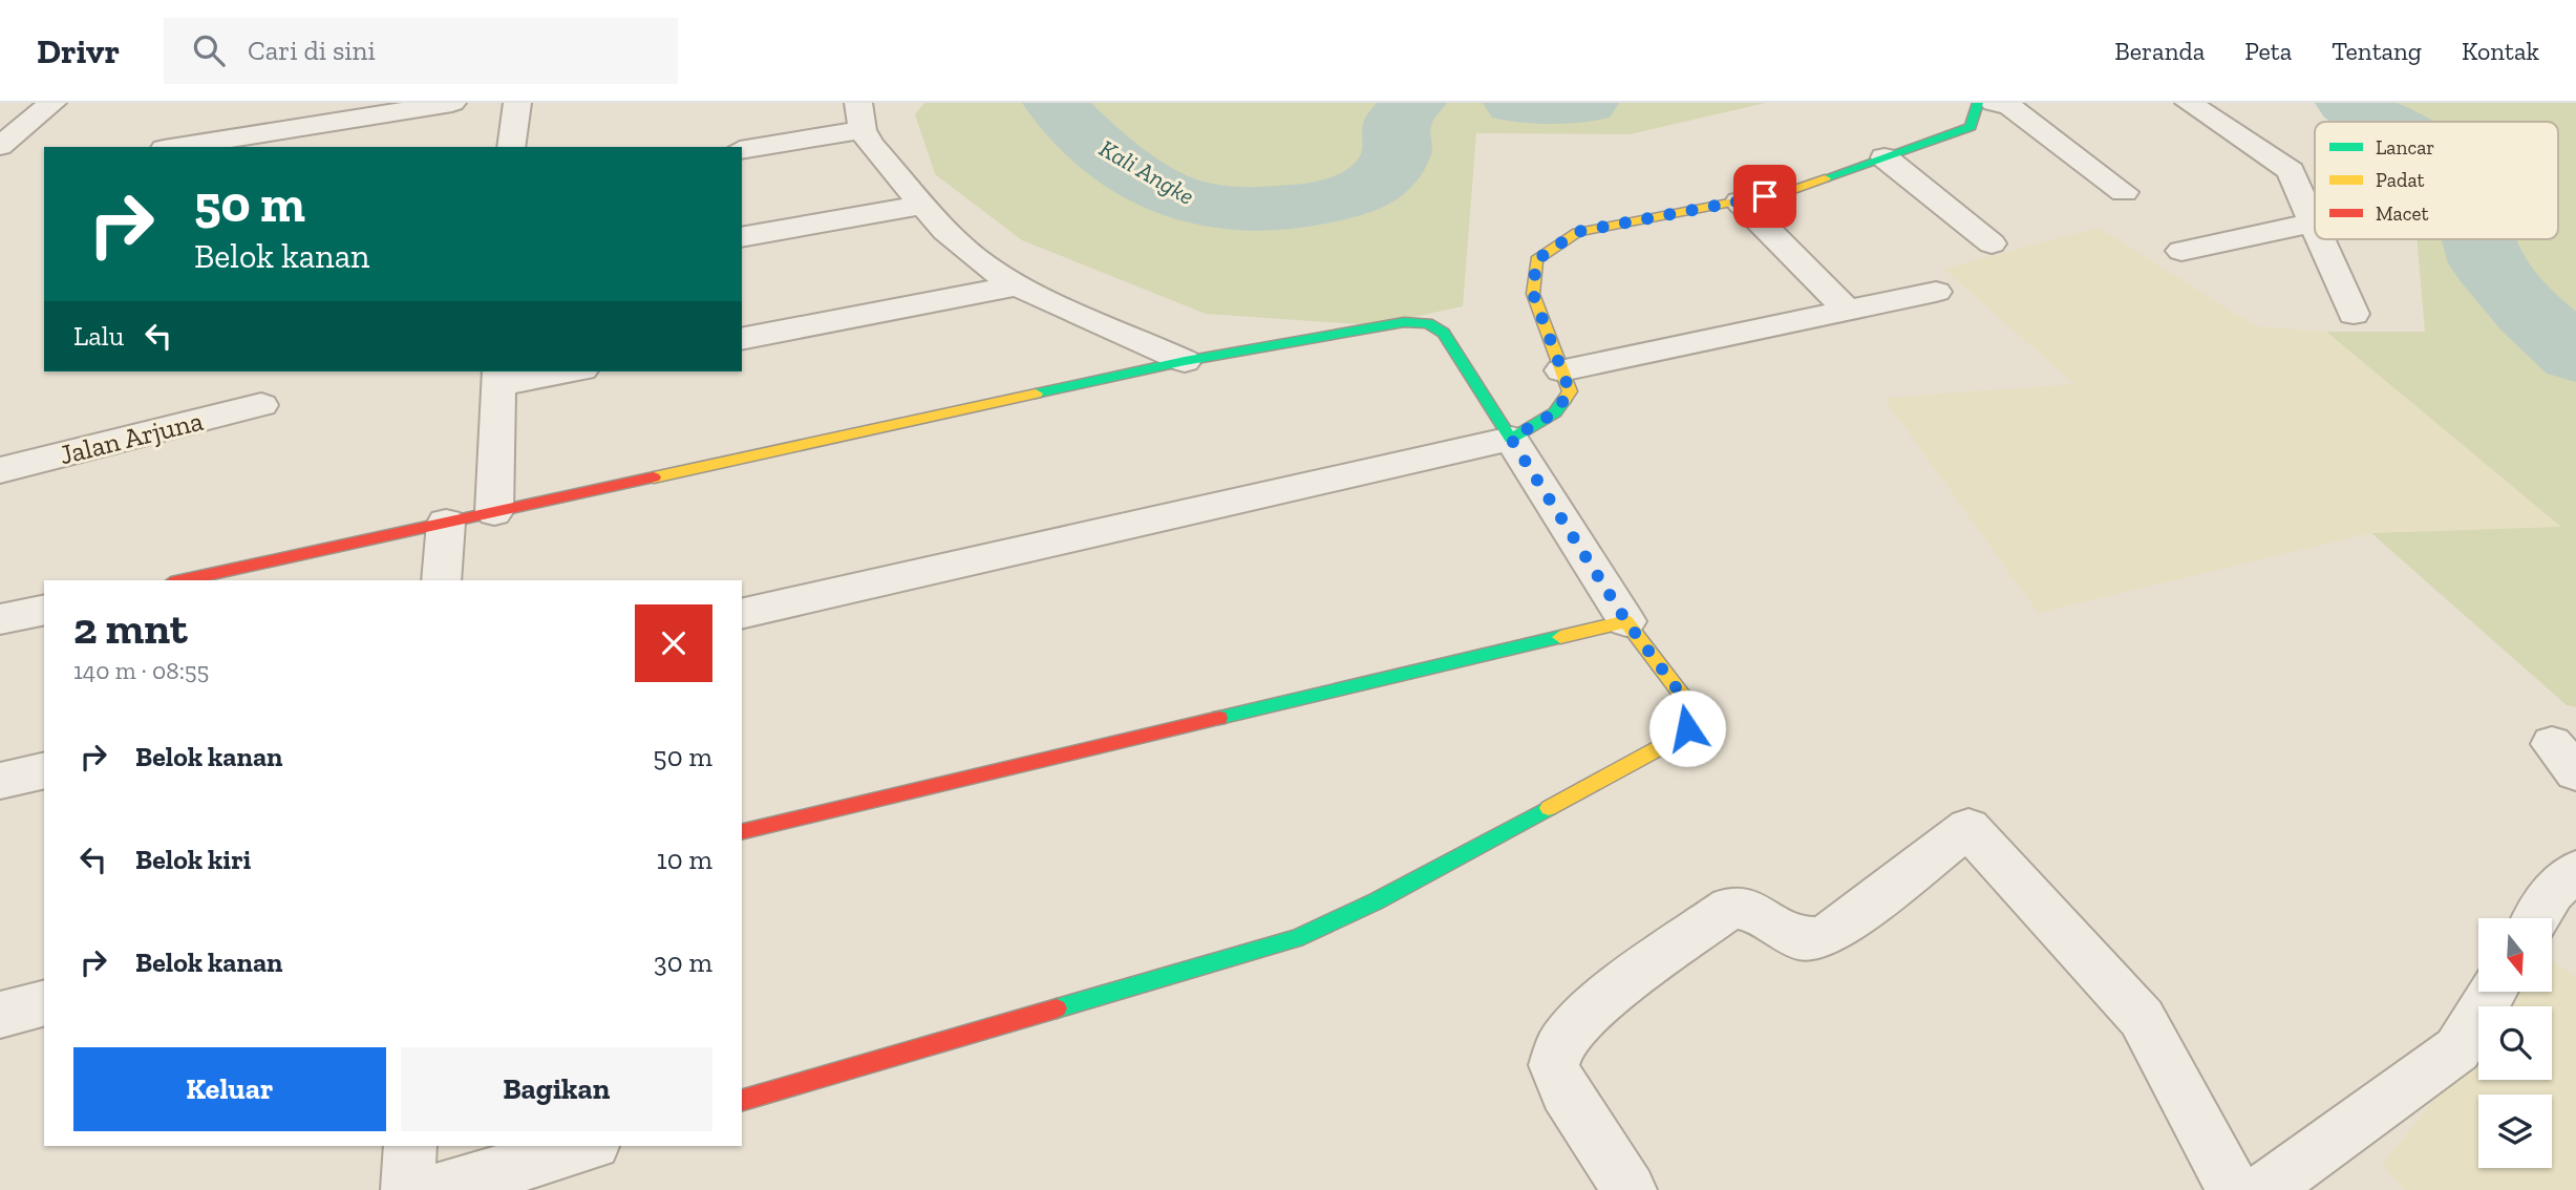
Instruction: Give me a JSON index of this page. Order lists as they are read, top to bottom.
{
  "streets": {
    "street": ["Jalan Arjuna"]
  },
  "water": ["Kali Angke"],
  "legend": ["Lancar", "Padat", "Macet"],
  "north": "bottom",
  "page": {
    "header": "Drivr",
    "search": "Cari di sini",
    "nav": [
      "Beranda",
      "Peta",
      "Tentang",
      "Kontak"
    ],
    "turn": ["50 m", "Belok kanan"],
    "then": "Lalu",
    "heading": ["2 mnt", "140 m · 08:55"],
    "list": [
      {
        "name": "Belok kanan",
        "value": "50 m"
      },
      {
        "name": "Belok kiri",
        "value": "10 m"
      },
      {
        "name": "Belok kanan",
        "value": "30 m"
      }
    ],
    "buttons": ["Keluar", "Bagikan"]
  }
}
